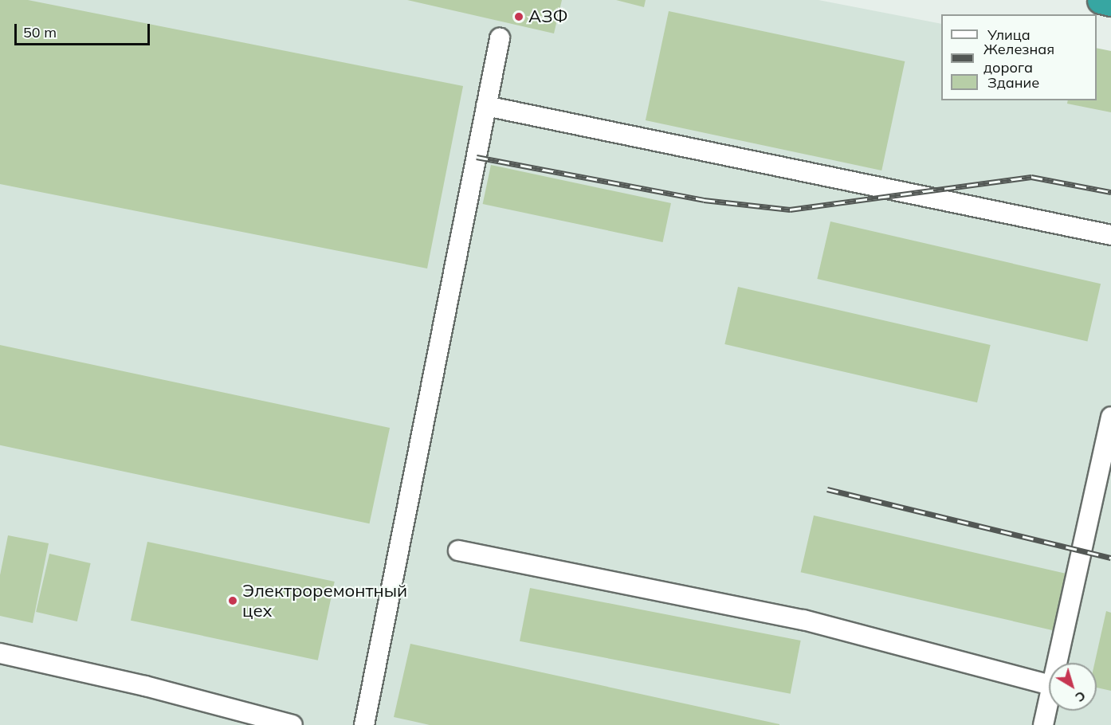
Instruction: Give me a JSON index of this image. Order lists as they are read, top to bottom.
{
  "places": ["АЗФ", "Электроремонтный цех"],
  "legend": ["Улица", "Железная дорога", "Здание"],
  "scale_bar": "50 m",
  "north": "bottom right"
}
